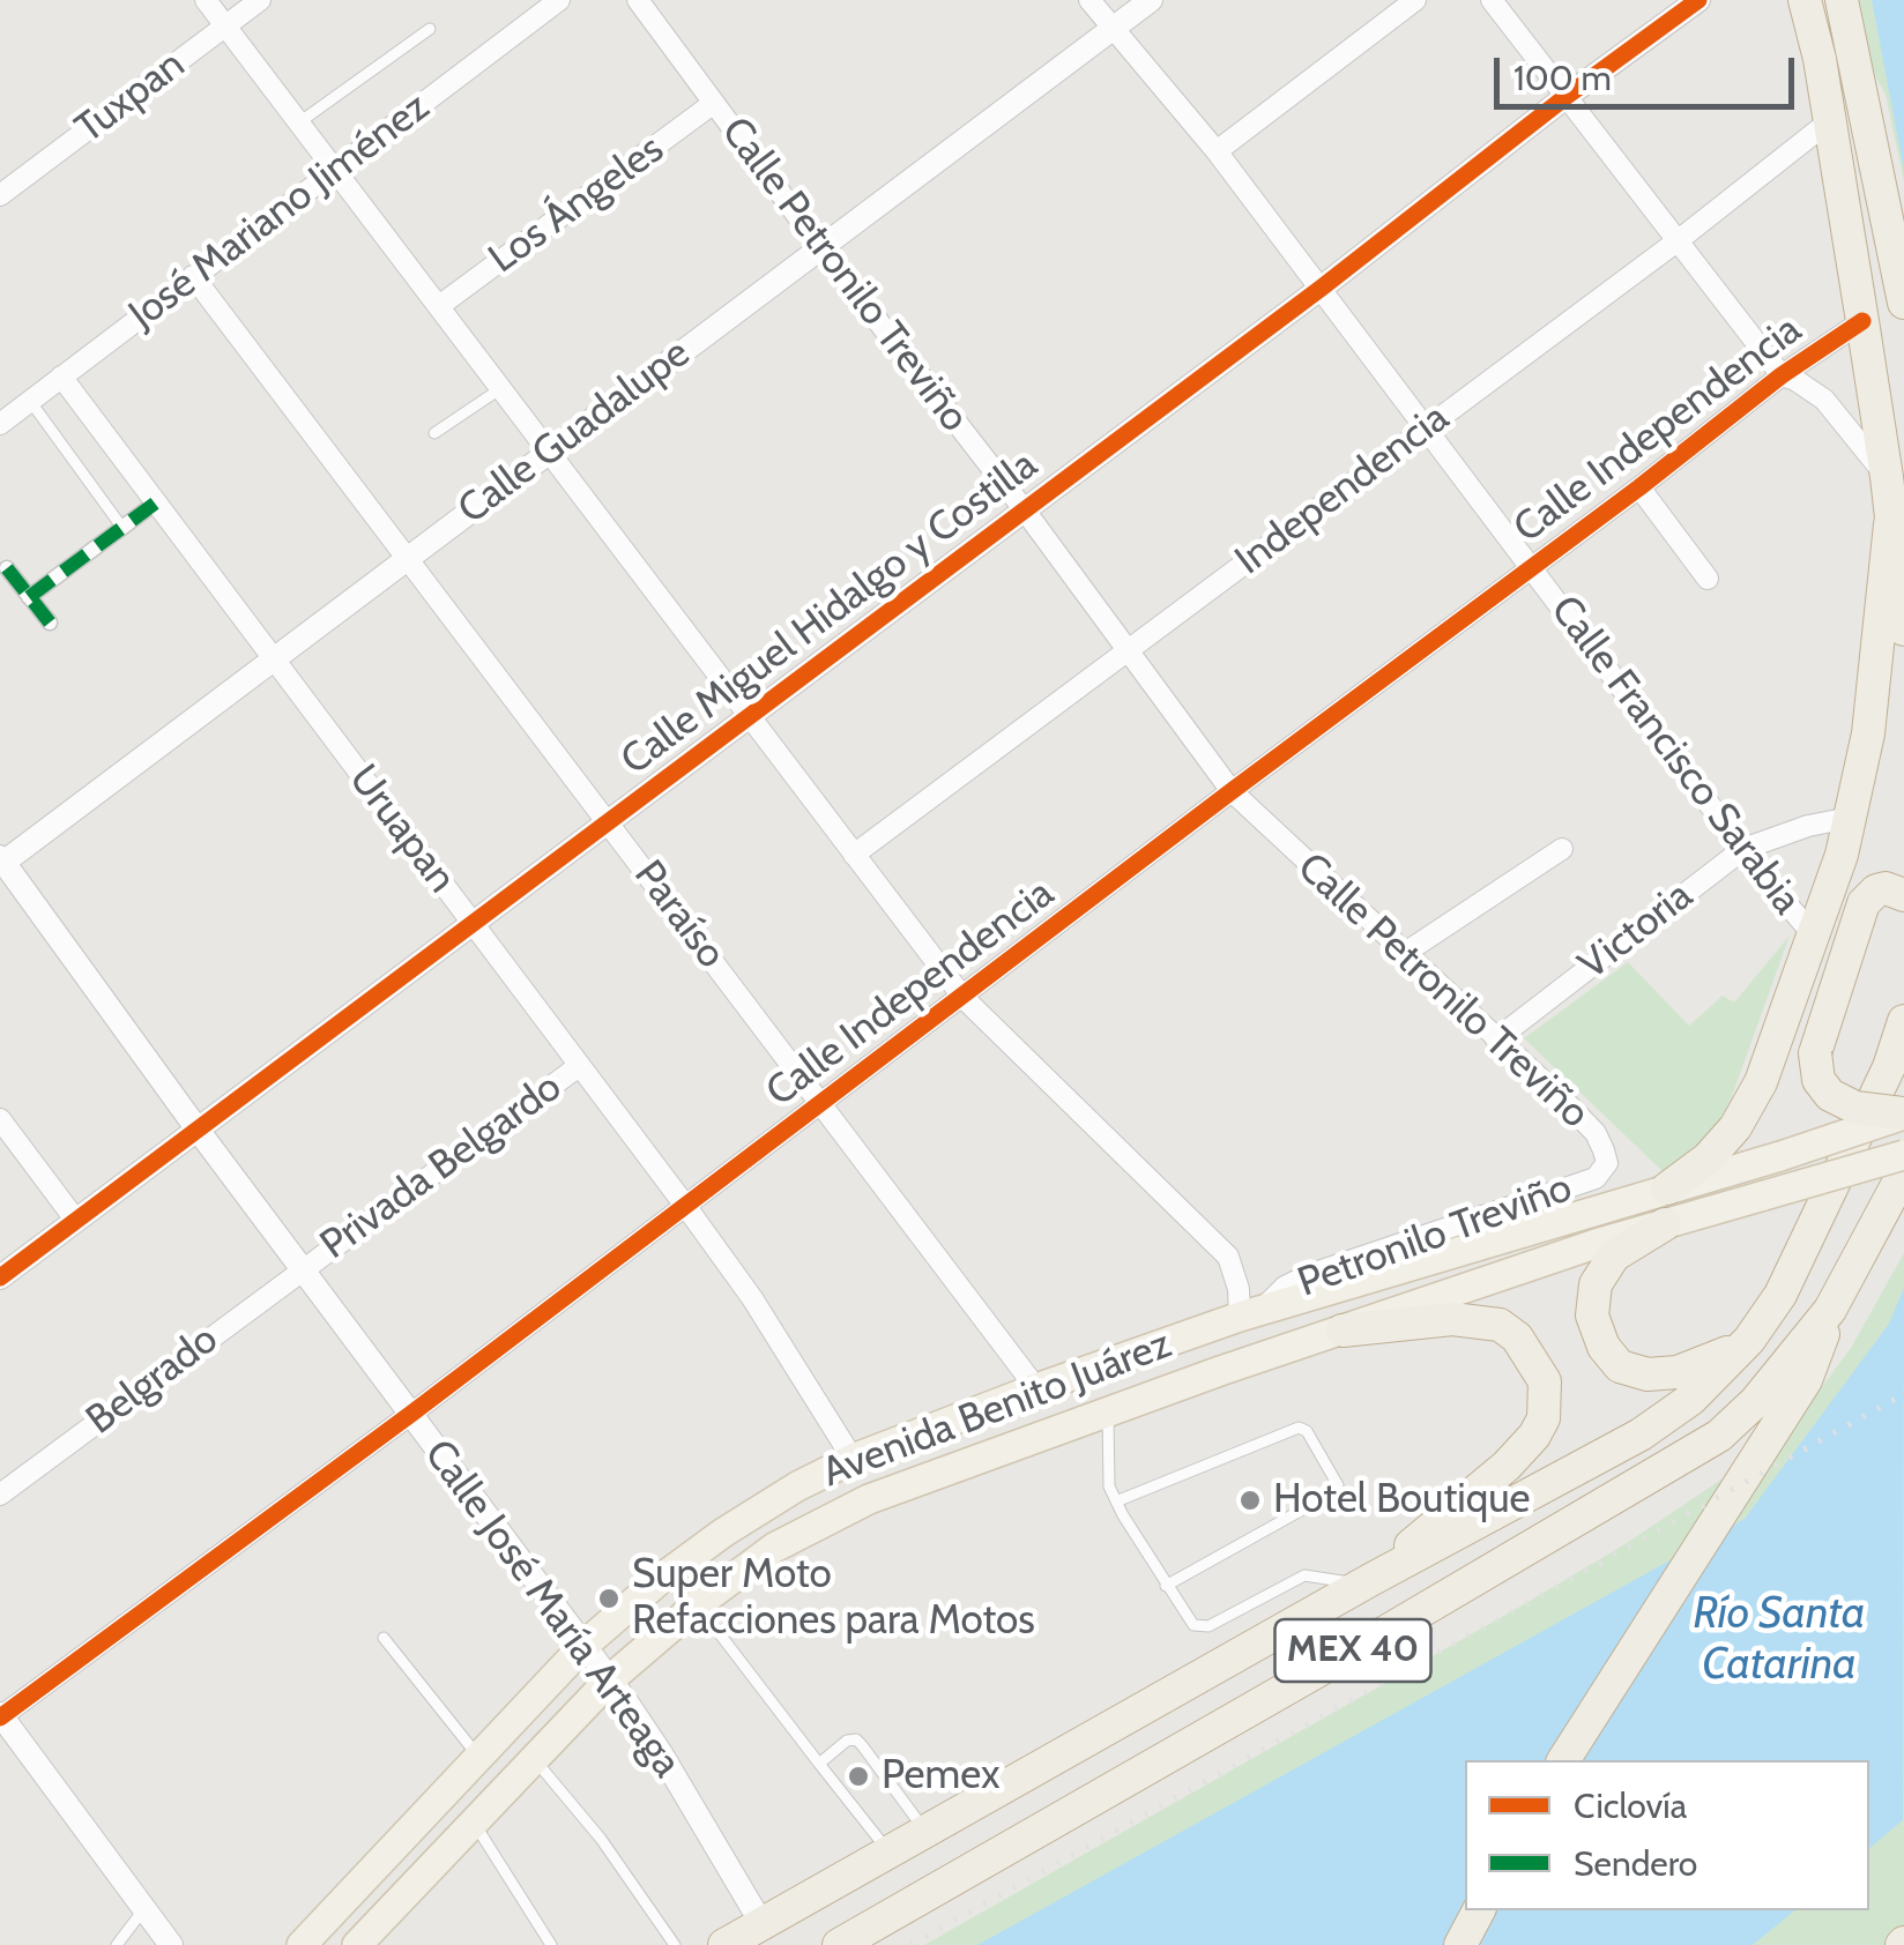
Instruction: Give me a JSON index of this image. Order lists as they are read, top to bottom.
{
  "streets": {
    "highway": ["MEX 40"],
    "main road": ["Avenida Benito Juárez"],
    "street": [
      "Tuxpan",
      "Los Ángeles",
      "José Mariano Jiménez",
      "Calle Petronilo Treviño",
      "Calle Independencia",
      "Calle Guadalupe",
      "Independencia",
      "Calle Miguel Hidalgo y Costilla",
      "Calle Francisco Sarabia",
      "Uruapan",
      "Paraíso",
      "Victoria",
      "Privada Belgardo",
      "Petronilo Treviño",
      "Belgrado",
      "Calle José María Arteaga"
    ]
  },
  "crossings": [
    ["Los Ángeles", "Calle Petronilo Treviño"],
    ["José Mariano Jiménez", "Uruapan"],
    ["José Mariano Jiménez", "Paraíso"],
    ["Calle Petronilo Treviño", "Calle Independencia"],
    ["Calle Petronilo Treviño", "Calle Guadalupe"],
    ["Calle Petronilo Treviño", "Independencia"],
    ["Calle Petronilo Treviño", "Calle Miguel Hidalgo y Costilla"],
    ["Calle Petronilo Treviño", "Victoria"],
    ["Calle Petronilo Treviño", "Petronilo Treviño"],
    ["Calle Independencia", "Calle Francisco Sarabia"],
    ["Calle Independencia", "Uruapan"],
    ["Calle Independencia", "Paraíso"],
    ["Calle Independencia", "Calle José María Arteaga"],
    ["Calle Guadalupe", "Calle Francisco Sarabia"],
    ["Calle Guadalupe", "Uruapan"],
    ["Calle Guadalupe", "Paraíso"],
    ["Calle Guadalupe", "Calle José María Arteaga"],
    ["Independencia", "Calle Francisco Sarabia"],
    ["Calle Miguel Hidalgo y Costilla", "Calle Francisco Sarabia"],
    ["Calle Miguel Hidalgo y Costilla", "Uruapan"],
    ["Calle Miguel Hidalgo y Costilla", "Paraíso"],
    ["Calle Miguel Hidalgo y Costilla", "Calle José María Arteaga"],
    ["Calle Francisco Sarabia", "Victoria"],
    ["Uruapan", "Privada Belgardo"],
    ["Uruapan", "Avenida Benito Juárez"],
    ["Paraíso", "Avenida Benito Juárez"],
    ["Privada Belgardo", "Belgrado"],
    ["Privada Belgardo", "Calle José María Arteaga"],
    ["Petronilo Treviño", "Avenida Benito Juárez"],
    ["Belgrado", "Calle José María Arteaga"],
    ["Avenida Benito Juárez", "Calle José María Arteaga"],
    ["Calle José María Arteaga", "MEX 40"]
  ],
  "water": ["Río Santa Catarina"],
  "places": ["Hotel Boutique", "Super Moto Refacciones para Motos", "Pemex"],
  "legend": ["Ciclovía", "Sendero"],
  "scale_bar": "100 m"
}
